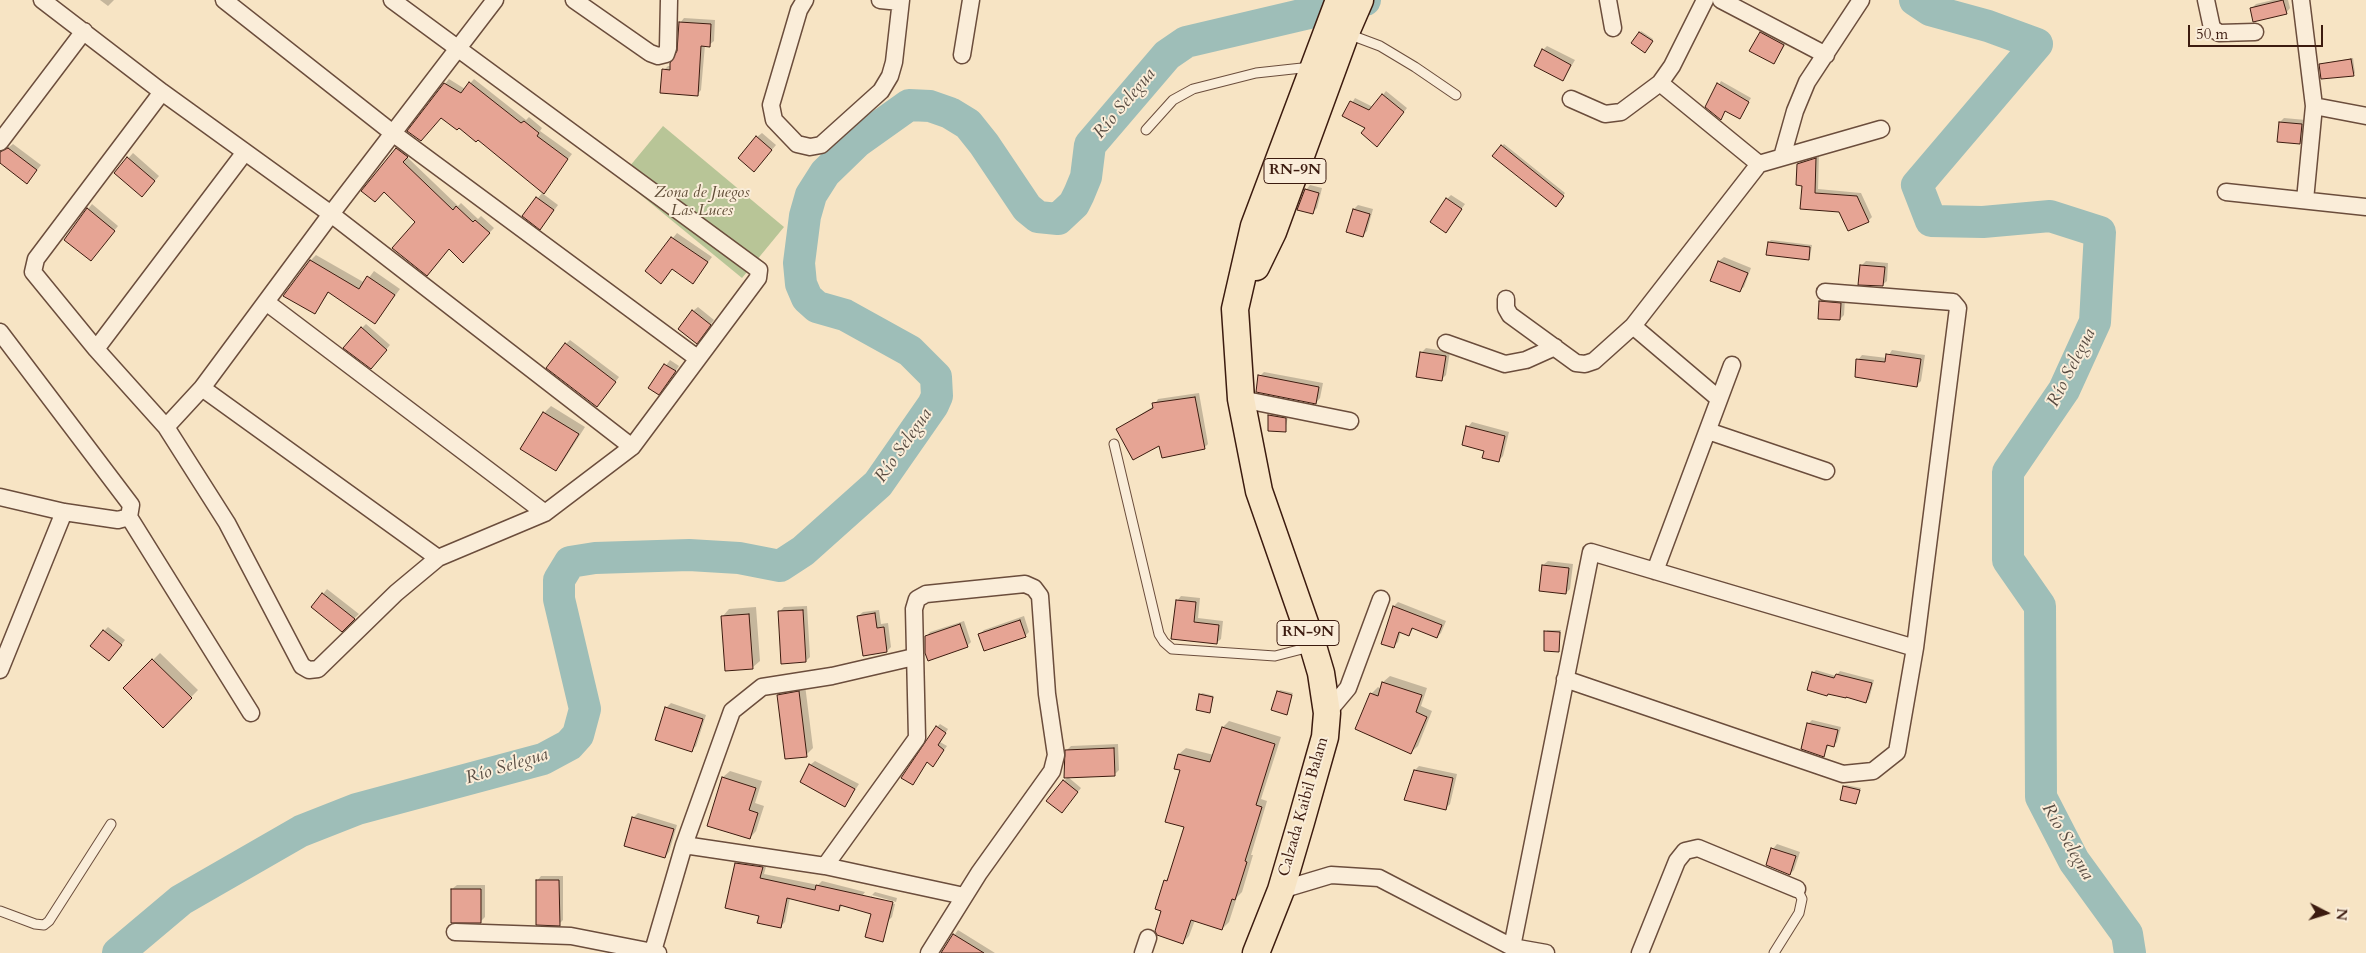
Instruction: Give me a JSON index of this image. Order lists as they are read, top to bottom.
{
  "streets": {
    "main road": ["RN-9N", "Calzada Kaibil Balam"]
  },
  "water": ["Río Selegua"],
  "parks": ["Zona de Juegos Las Luces"],
  "scale_bar": "50 m",
  "north": "right"
}
